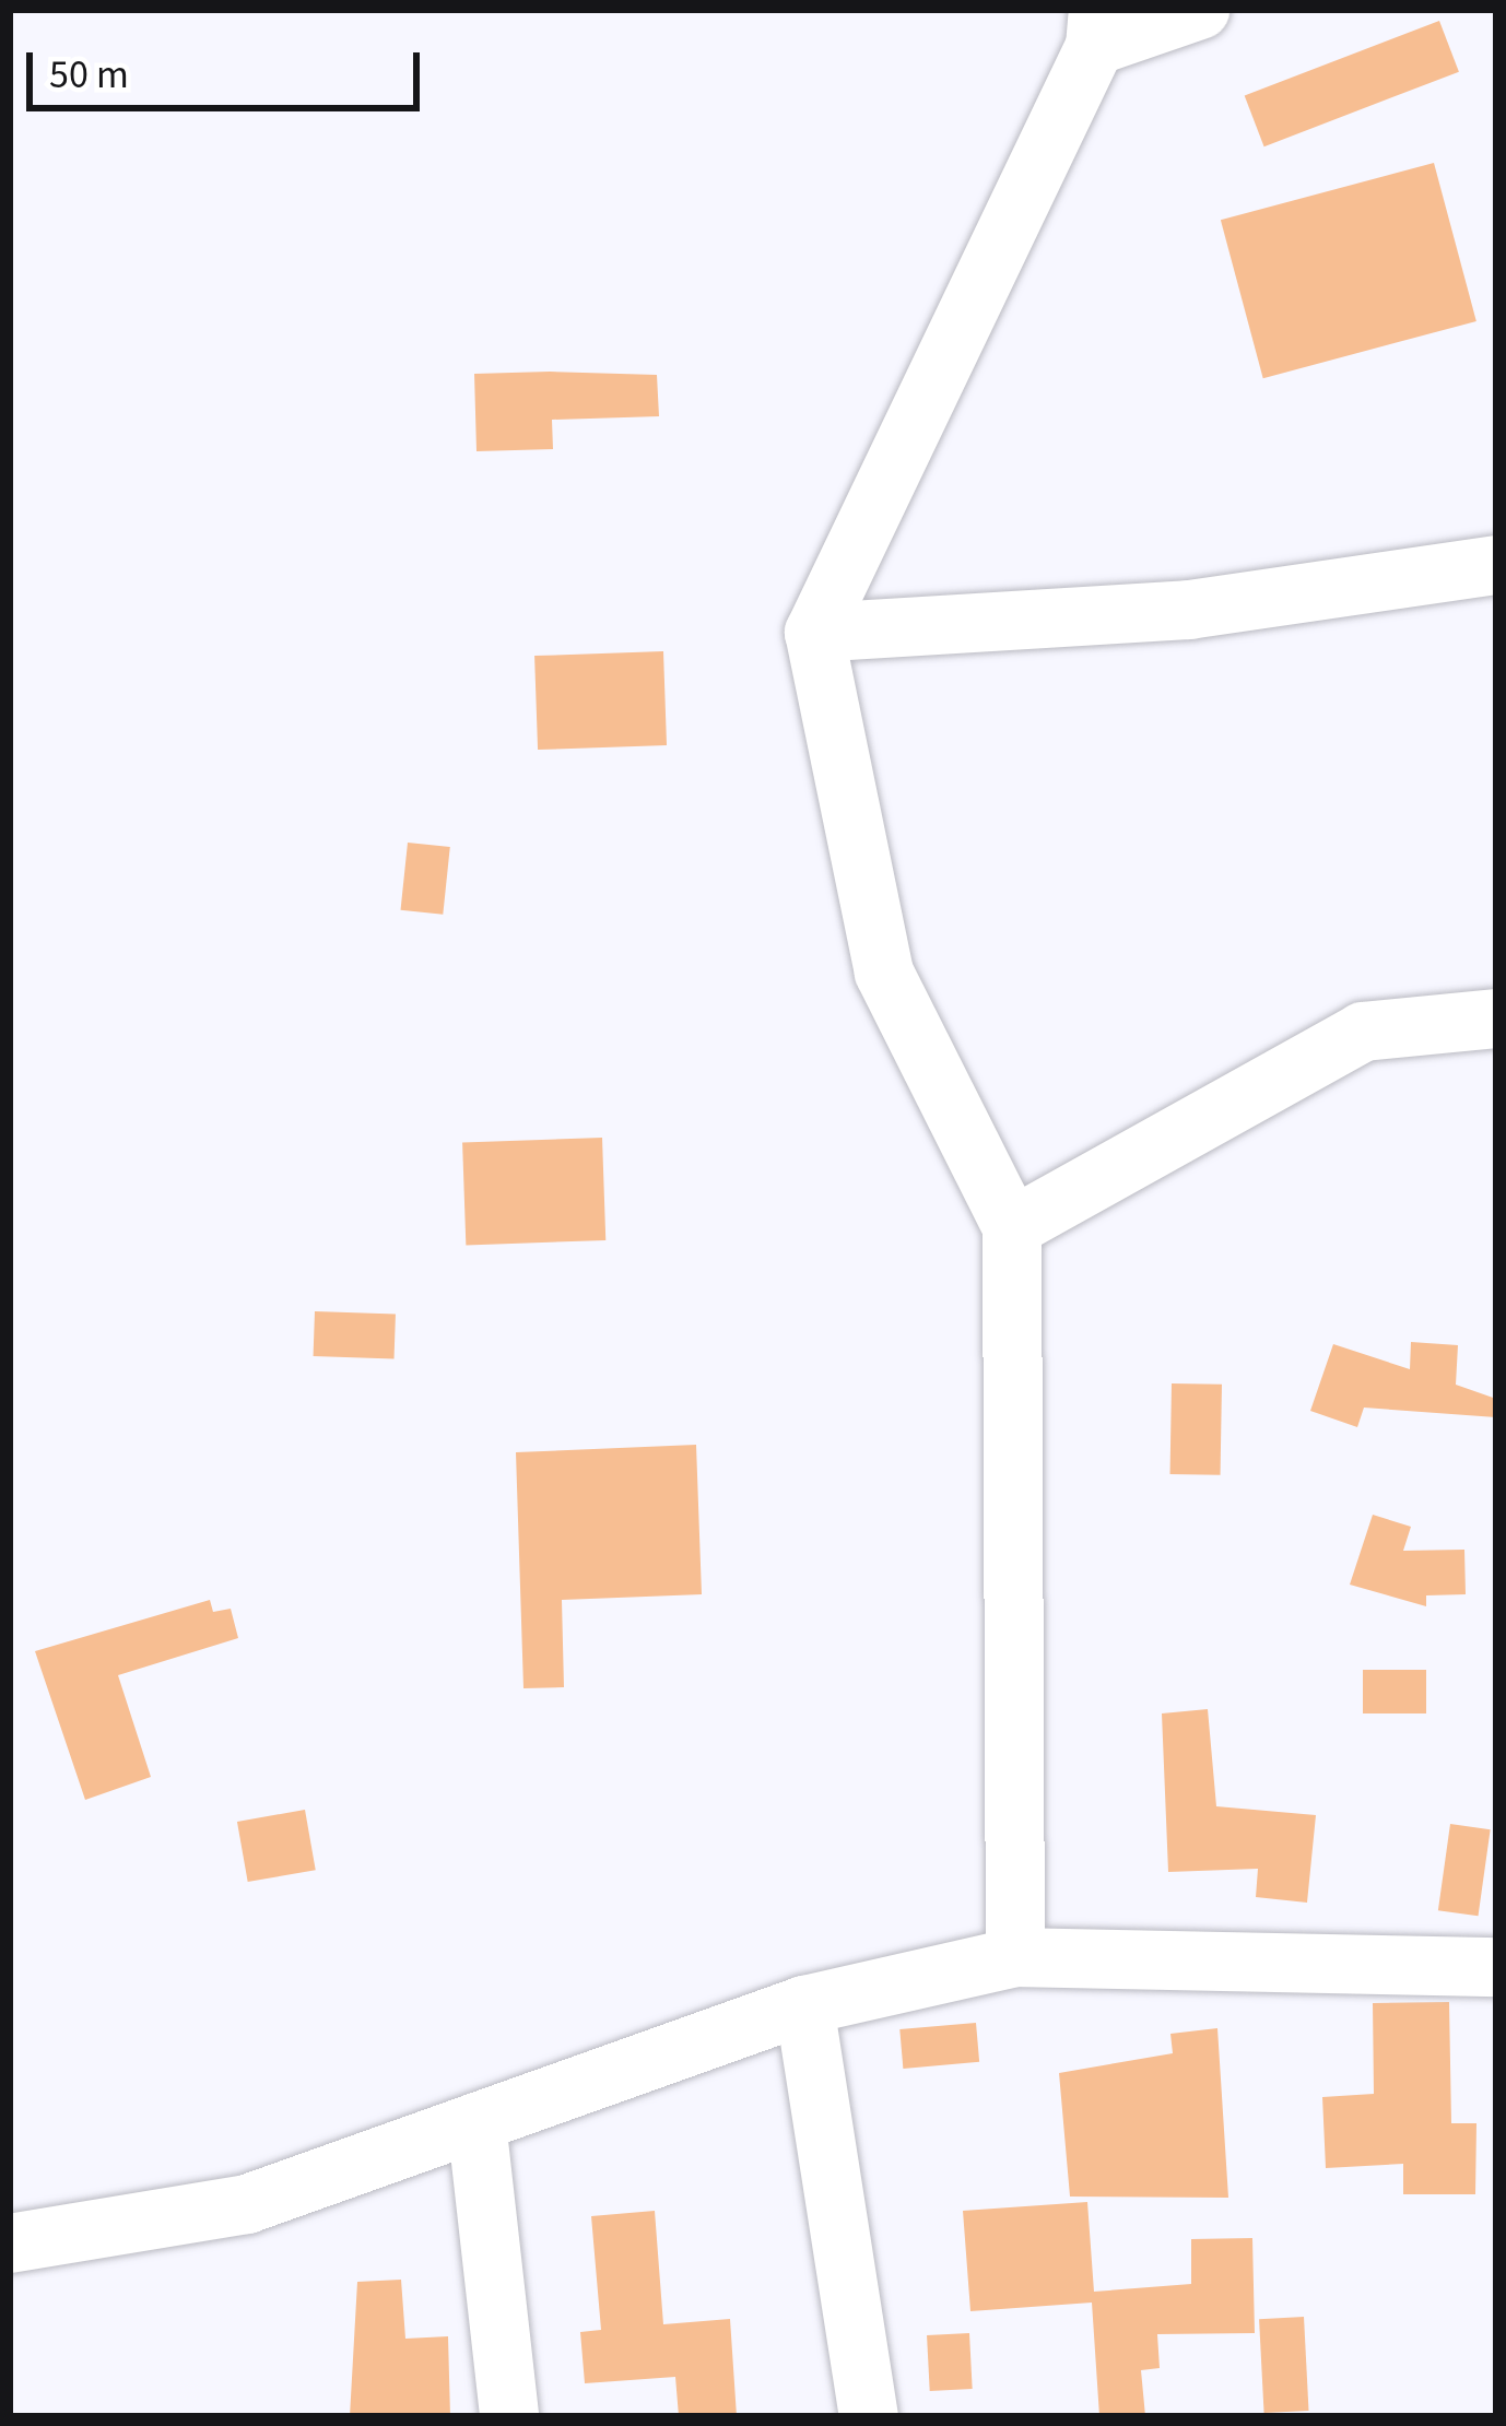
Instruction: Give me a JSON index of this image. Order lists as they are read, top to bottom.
{
  "scale_bar": "50 m"
}
